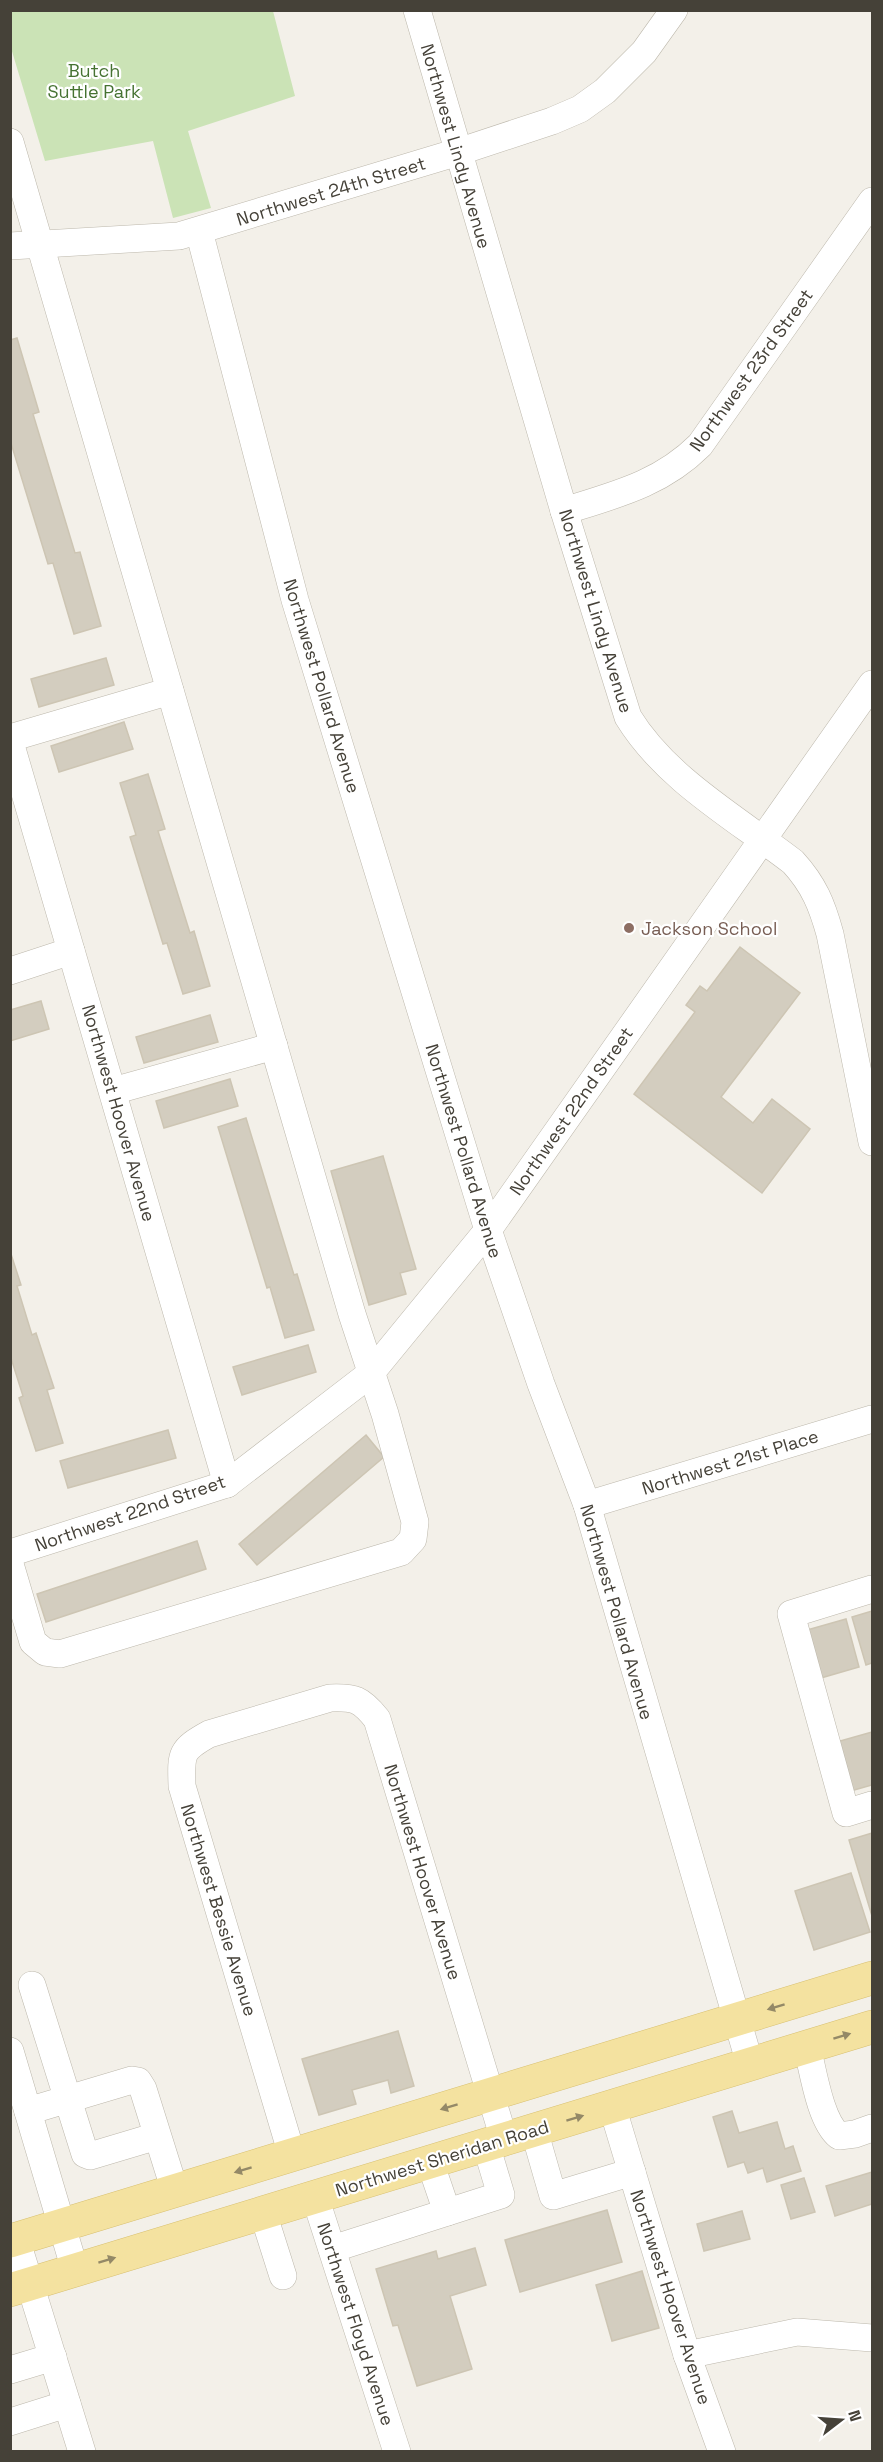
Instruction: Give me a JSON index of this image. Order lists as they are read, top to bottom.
{
  "streets": {
    "main road": ["Northwest Sheridan Road"],
    "street": [
      "Northwest Lindy Avenue",
      "Northwest 24th Street",
      "Northwest 23rd Street",
      "Northwest Pollard Avenue",
      "Northwest 22nd Street",
      "Northwest Hoover Avenue",
      "Northwest 21st Place",
      "Northwest Bessie Avenue",
      "Northwest Floyd Avenue"
    ]
  },
  "crossings": [
    ["Northwest Lindy Avenue", "Northwest 24th Street"],
    ["Northwest Lindy Avenue", "Northwest 23rd Street"],
    ["Northwest Lindy Avenue", "Northwest 22nd Street"],
    ["Northwest 24th Street", "Northwest Pollard Avenue"],
    ["Northwest Pollard Avenue", "Northwest 22nd Street"],
    ["Northwest Pollard Avenue", "Northwest 21st Place"],
    ["Northwest Pollard Avenue", "Northwest Sheridan Road"],
    ["Northwest 22nd Street", "Northwest Hoover Avenue"],
    ["Northwest Hoover Avenue", "Northwest Bessie Avenue"],
    ["Northwest Hoover Avenue", "Northwest Sheridan Road"],
    ["Northwest Sheridan Road", "Northwest Floyd Avenue"]
  ],
  "parks": ["Butch Suttle Park"],
  "places": ["Jackson School"],
  "north": "right"
}
